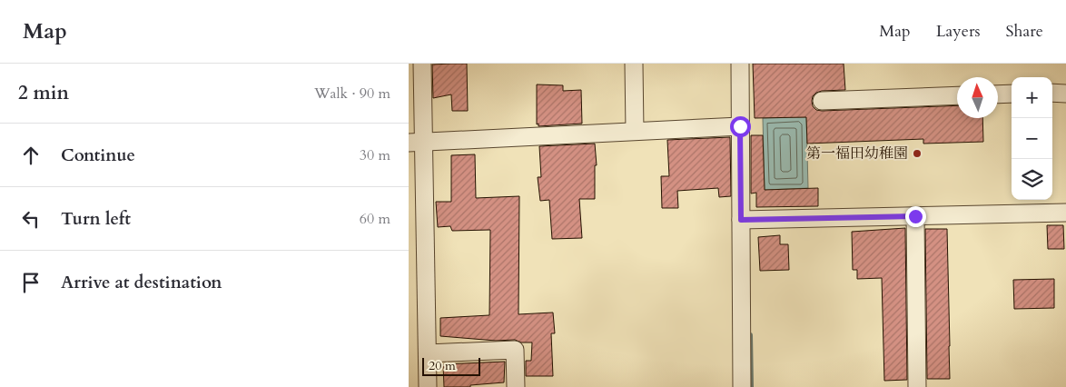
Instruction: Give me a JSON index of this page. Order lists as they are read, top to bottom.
{
  "places": ["第一福田幼稚園"],
  "scale_bar": "20 m",
  "north": "top",
  "page": {
    "header": "Map",
    "nav": ["Map", "Layers", "Share"],
    "heading": ["2 min", "Walk · 90 m"],
    "map_buttons": ["+", "−"],
    "list": [
      ["Continue", "30 m"],
      ["Turn left", "60 m"],
      "Arrive at destination"
    ],
    "scale": "20 m"
  }
}
